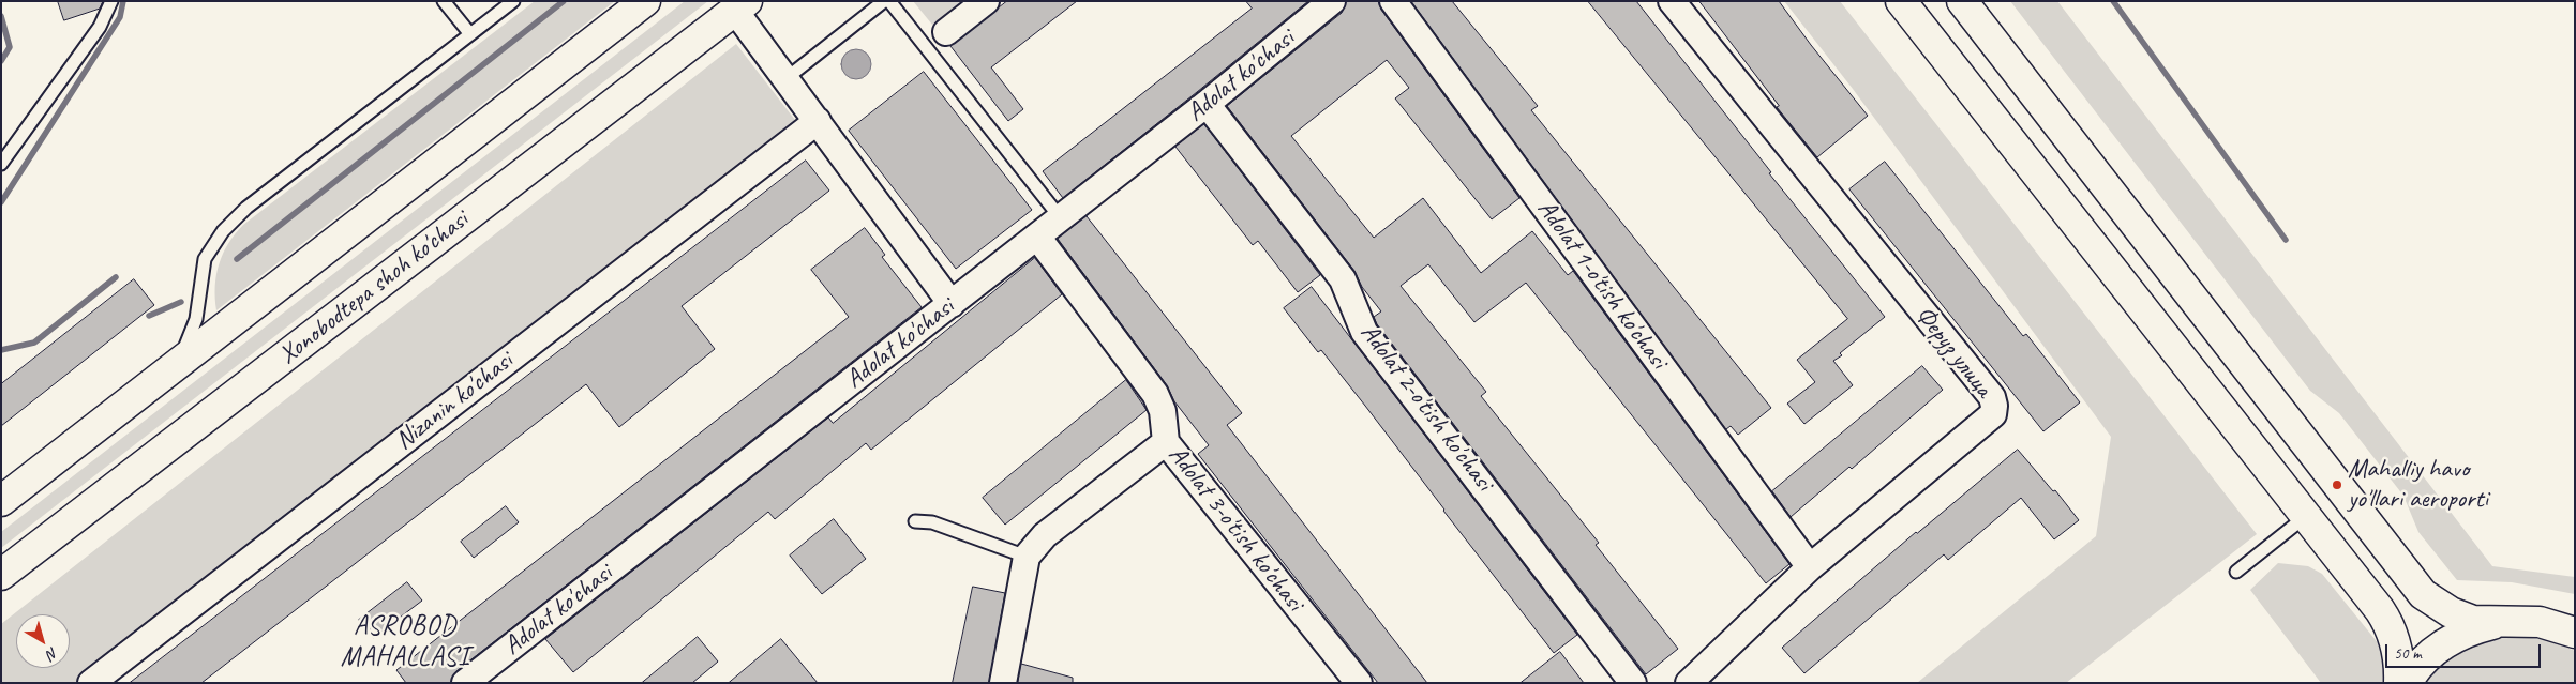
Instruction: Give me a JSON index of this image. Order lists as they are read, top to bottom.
{
  "streets": {
    "main road": ["Xonobodtepa shoh ko'chasi"],
    "street": [
      "Adolat ko'chasi",
      "Adolat 1-o'tish ko'chasi",
      "Феруз улица",
      "Nizanin ko'chasi",
      "Adolat 2-o'tish ko'chasi",
      "Adolat 3-o'tish ko'chasi"
    ]
  },
  "crossings": [
    ["Adolat ko'chasi", "Adolat 2-o'tish ko'chasi"],
    ["Adolat ko'chasi", "Adolat 3-o'tish ko'chasi"],
    ["Adolat 1-o'tish ko'chasi", "Феруз улица"]
  ],
  "districts": ["ASROBOD MAHALLASI"],
  "places": ["Mahalliy havo yo'llari aeroporti"],
  "scale_bar": "50 m",
  "north": "bottom right"
}
